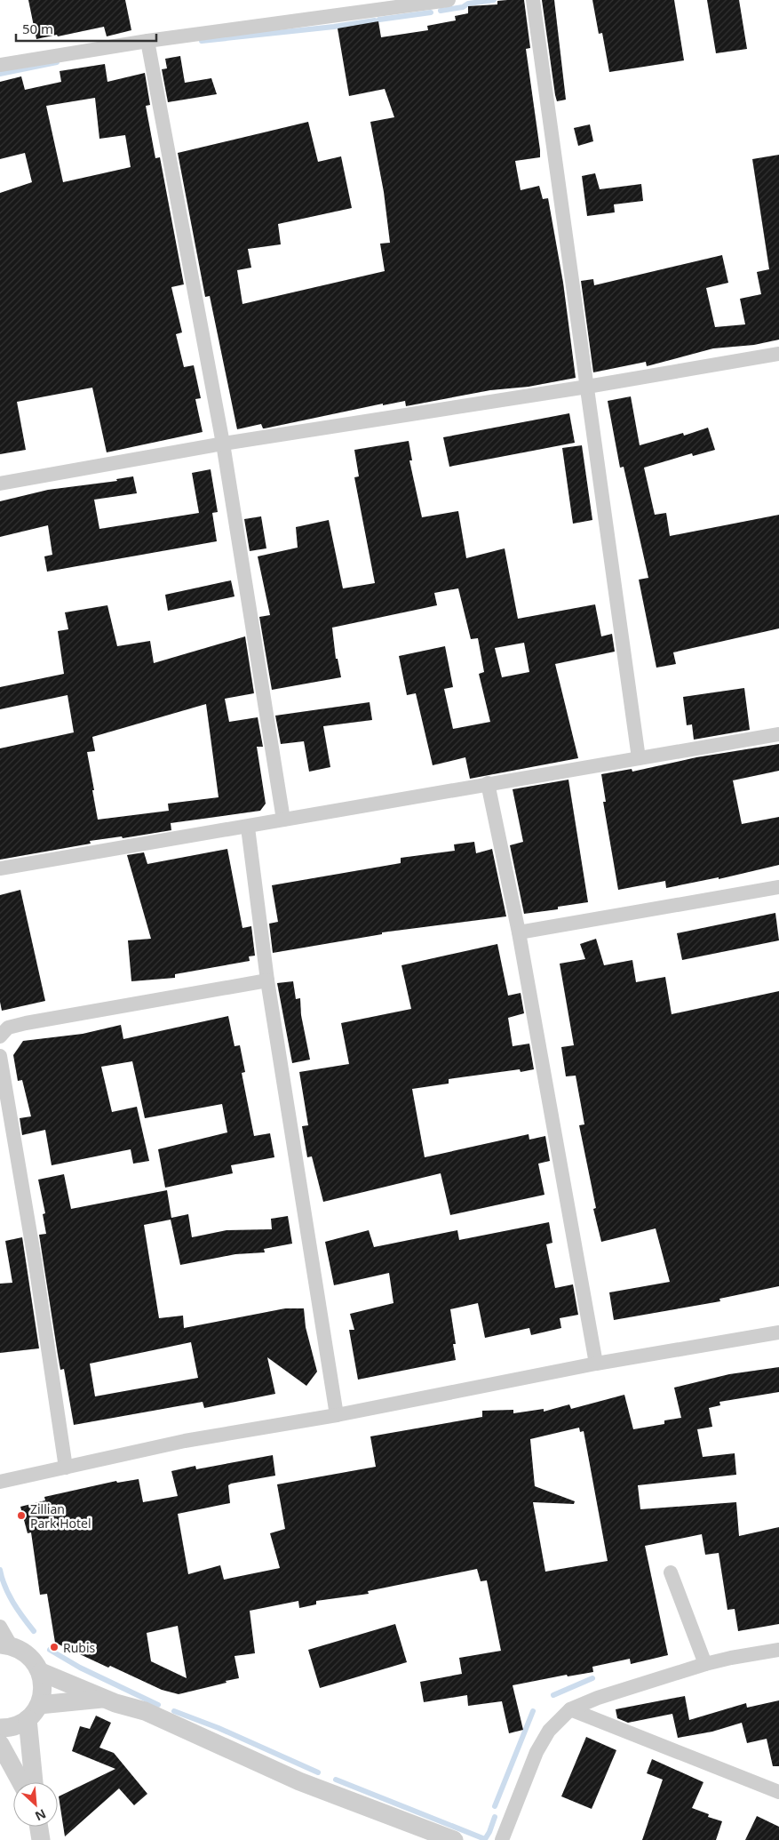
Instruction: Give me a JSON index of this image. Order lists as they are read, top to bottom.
{
  "places": ["Zillian Park Hotel", "Rubis"],
  "scale_bar": "50 m",
  "north": "bottom right"
}
